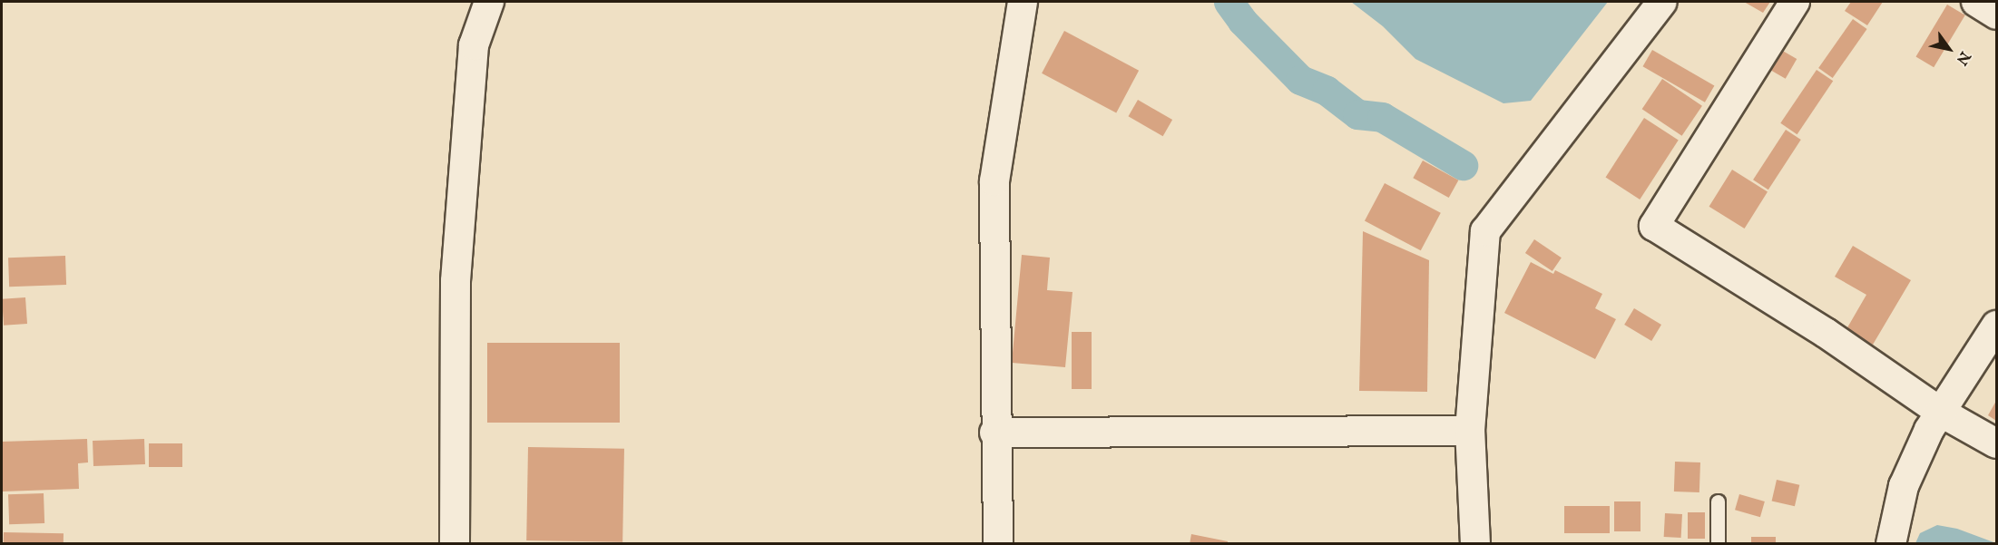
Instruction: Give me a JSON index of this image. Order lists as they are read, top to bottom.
{
  "north": "bottom right"
}
